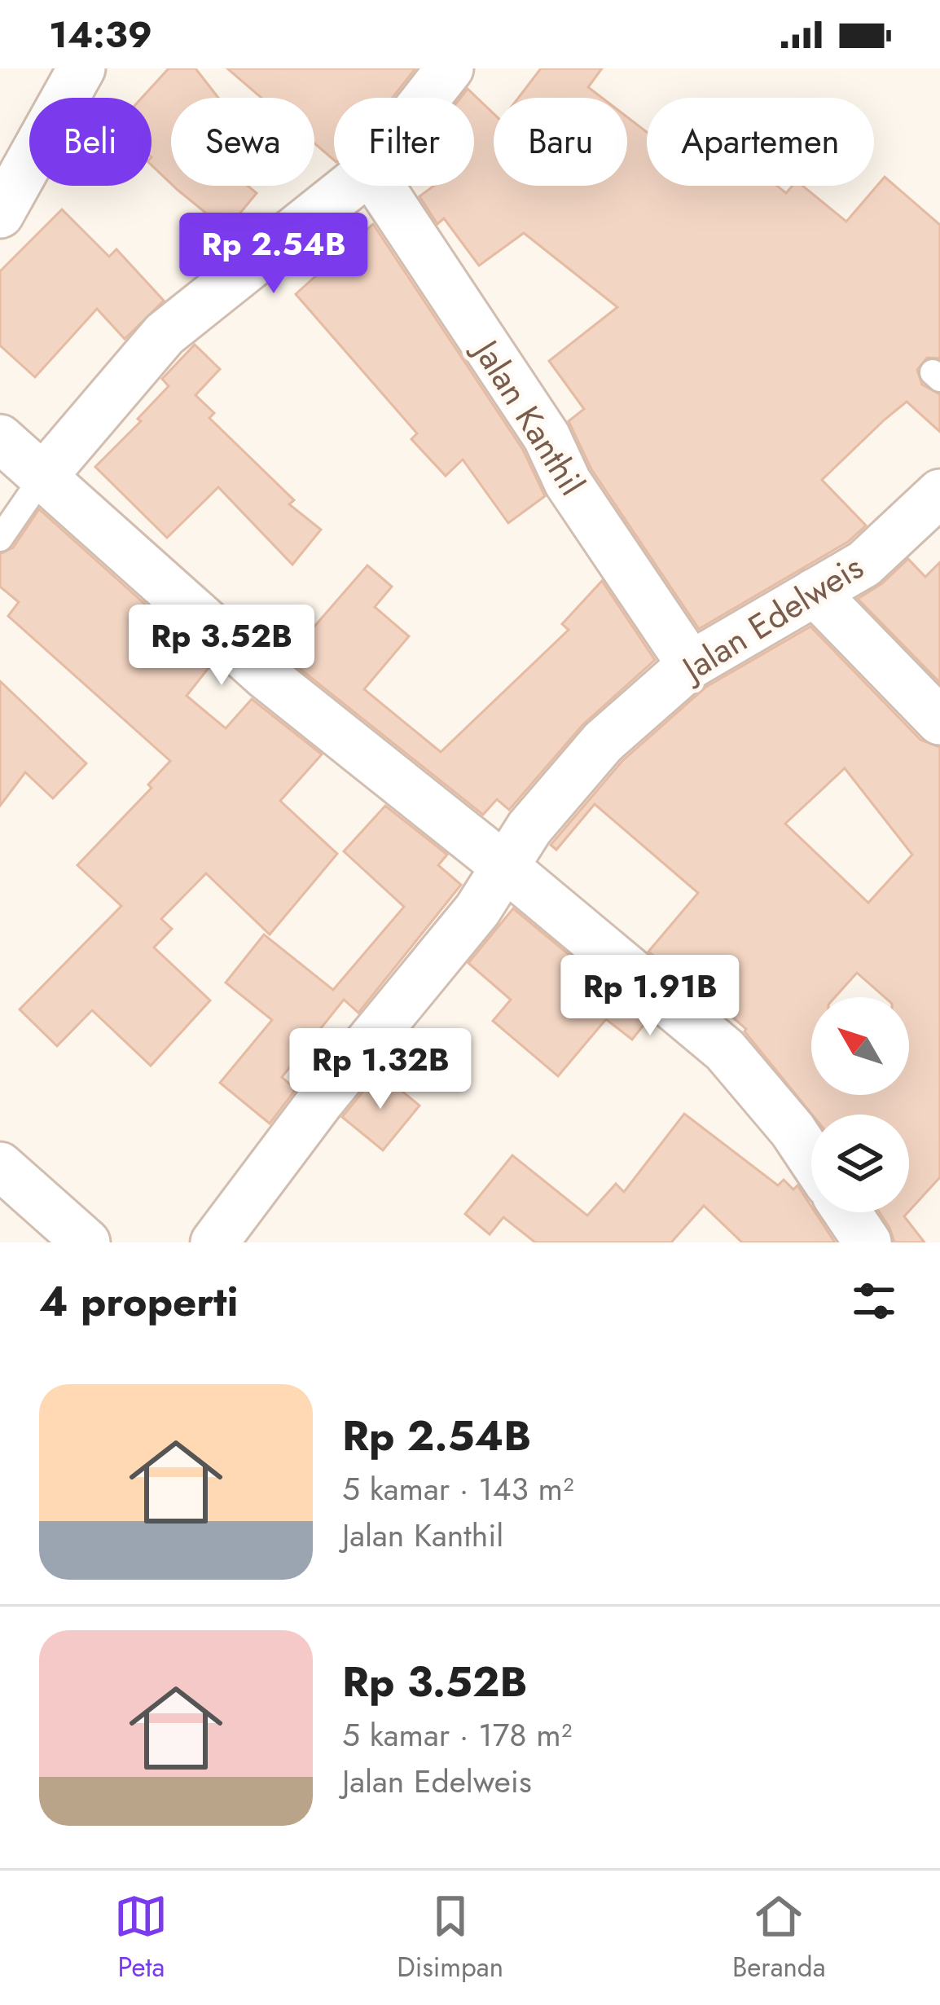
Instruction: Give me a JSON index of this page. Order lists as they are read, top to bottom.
{
  "streets": {
    "street": ["Jalan Kanthil", "Jalan Edelweis"]
  },
  "crossings": [
    ["Jalan Kanthil", "Jalan Edelweis"]
  ],
  "north": "top left",
  "page": {
    "status": "14:39",
    "chip": [
      "Beli",
      "Sewa",
      "Filter",
      "Baru",
      "Apartemen"
    ],
    "price": [
      "Rp 2.54B",
      "Rp 3.52B",
      "Rp 1.91B",
      "Rp 1.32B"
    ],
    "heading": "4 properti",
    "list": [
      {
        "name": "Rp 2.54B",
        "note": "5 kamar · 143 m² · Jalan Kanthil"
      },
      {
        "name": "Rp 3.52B",
        "note": "5 kamar · 178 m² · Jalan Edelweis"
      }
    ],
    "tabs": ["Peta", "Disimpan", "Beranda"]
  }
}
